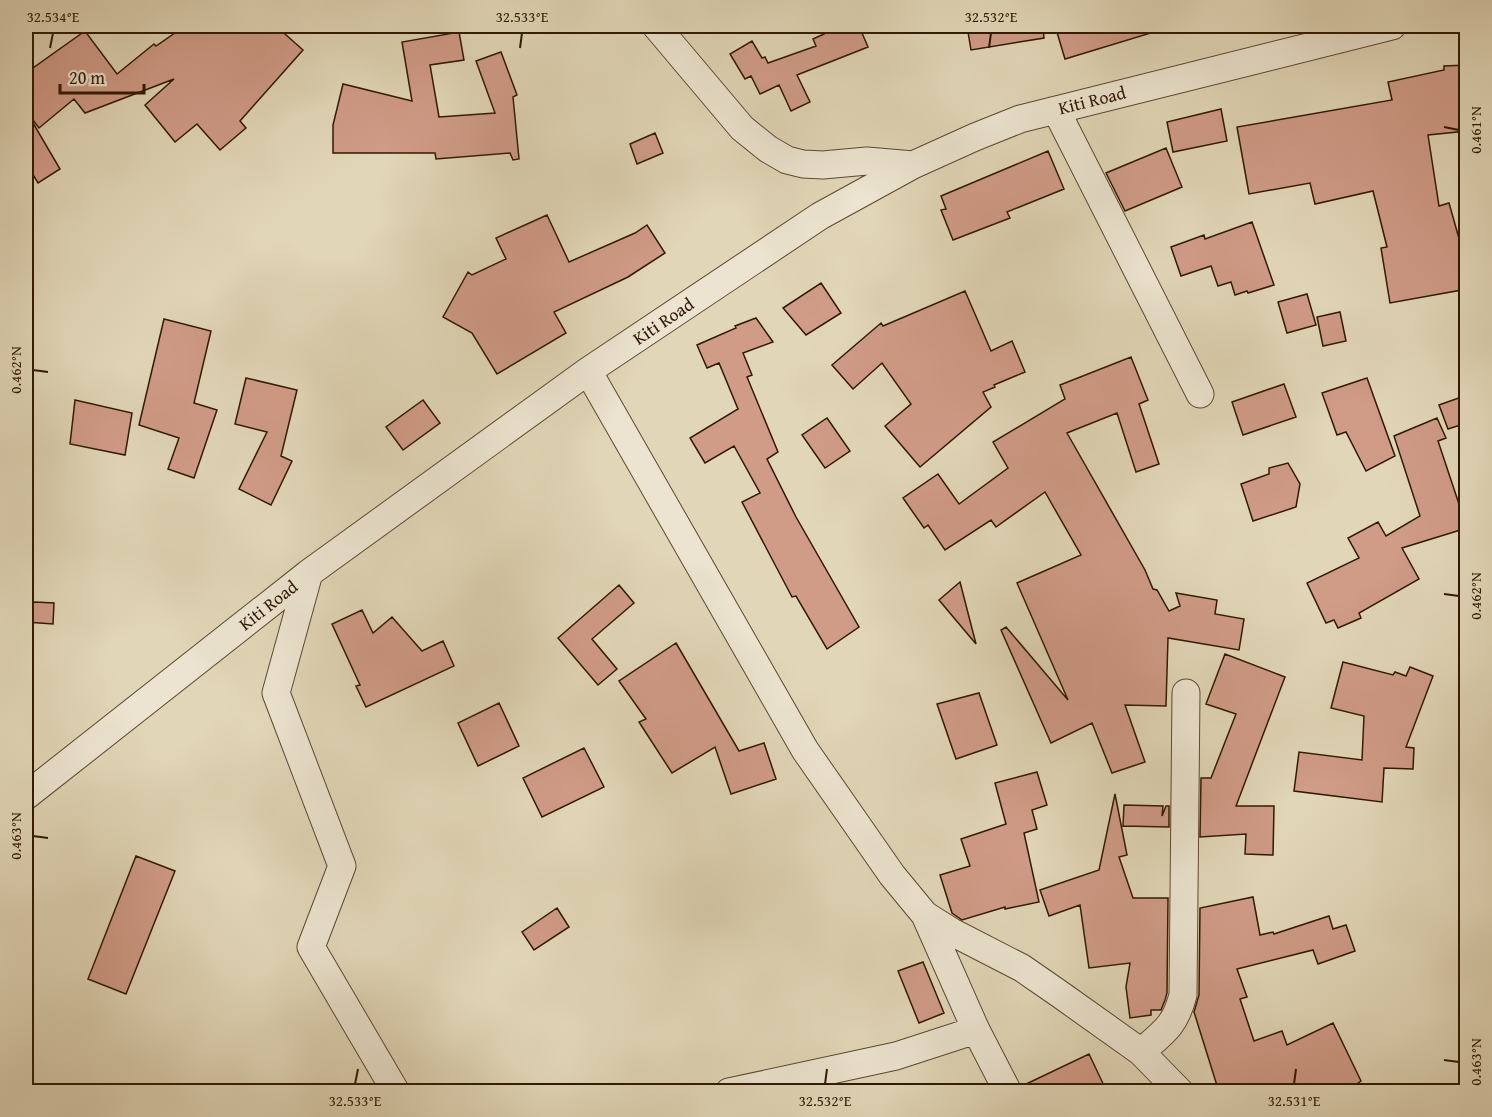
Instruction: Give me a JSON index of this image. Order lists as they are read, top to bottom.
{
  "streets": {
    "street": ["Kiti Road"]
  },
  "scale_bar": "20 m",
  "coordinates": [
    "32.534°E",
    "32.533°E",
    "32.532°E",
    "0.461°N",
    "0.462°N",
    "0.463°N",
    "32.531°E"
  ]
}
